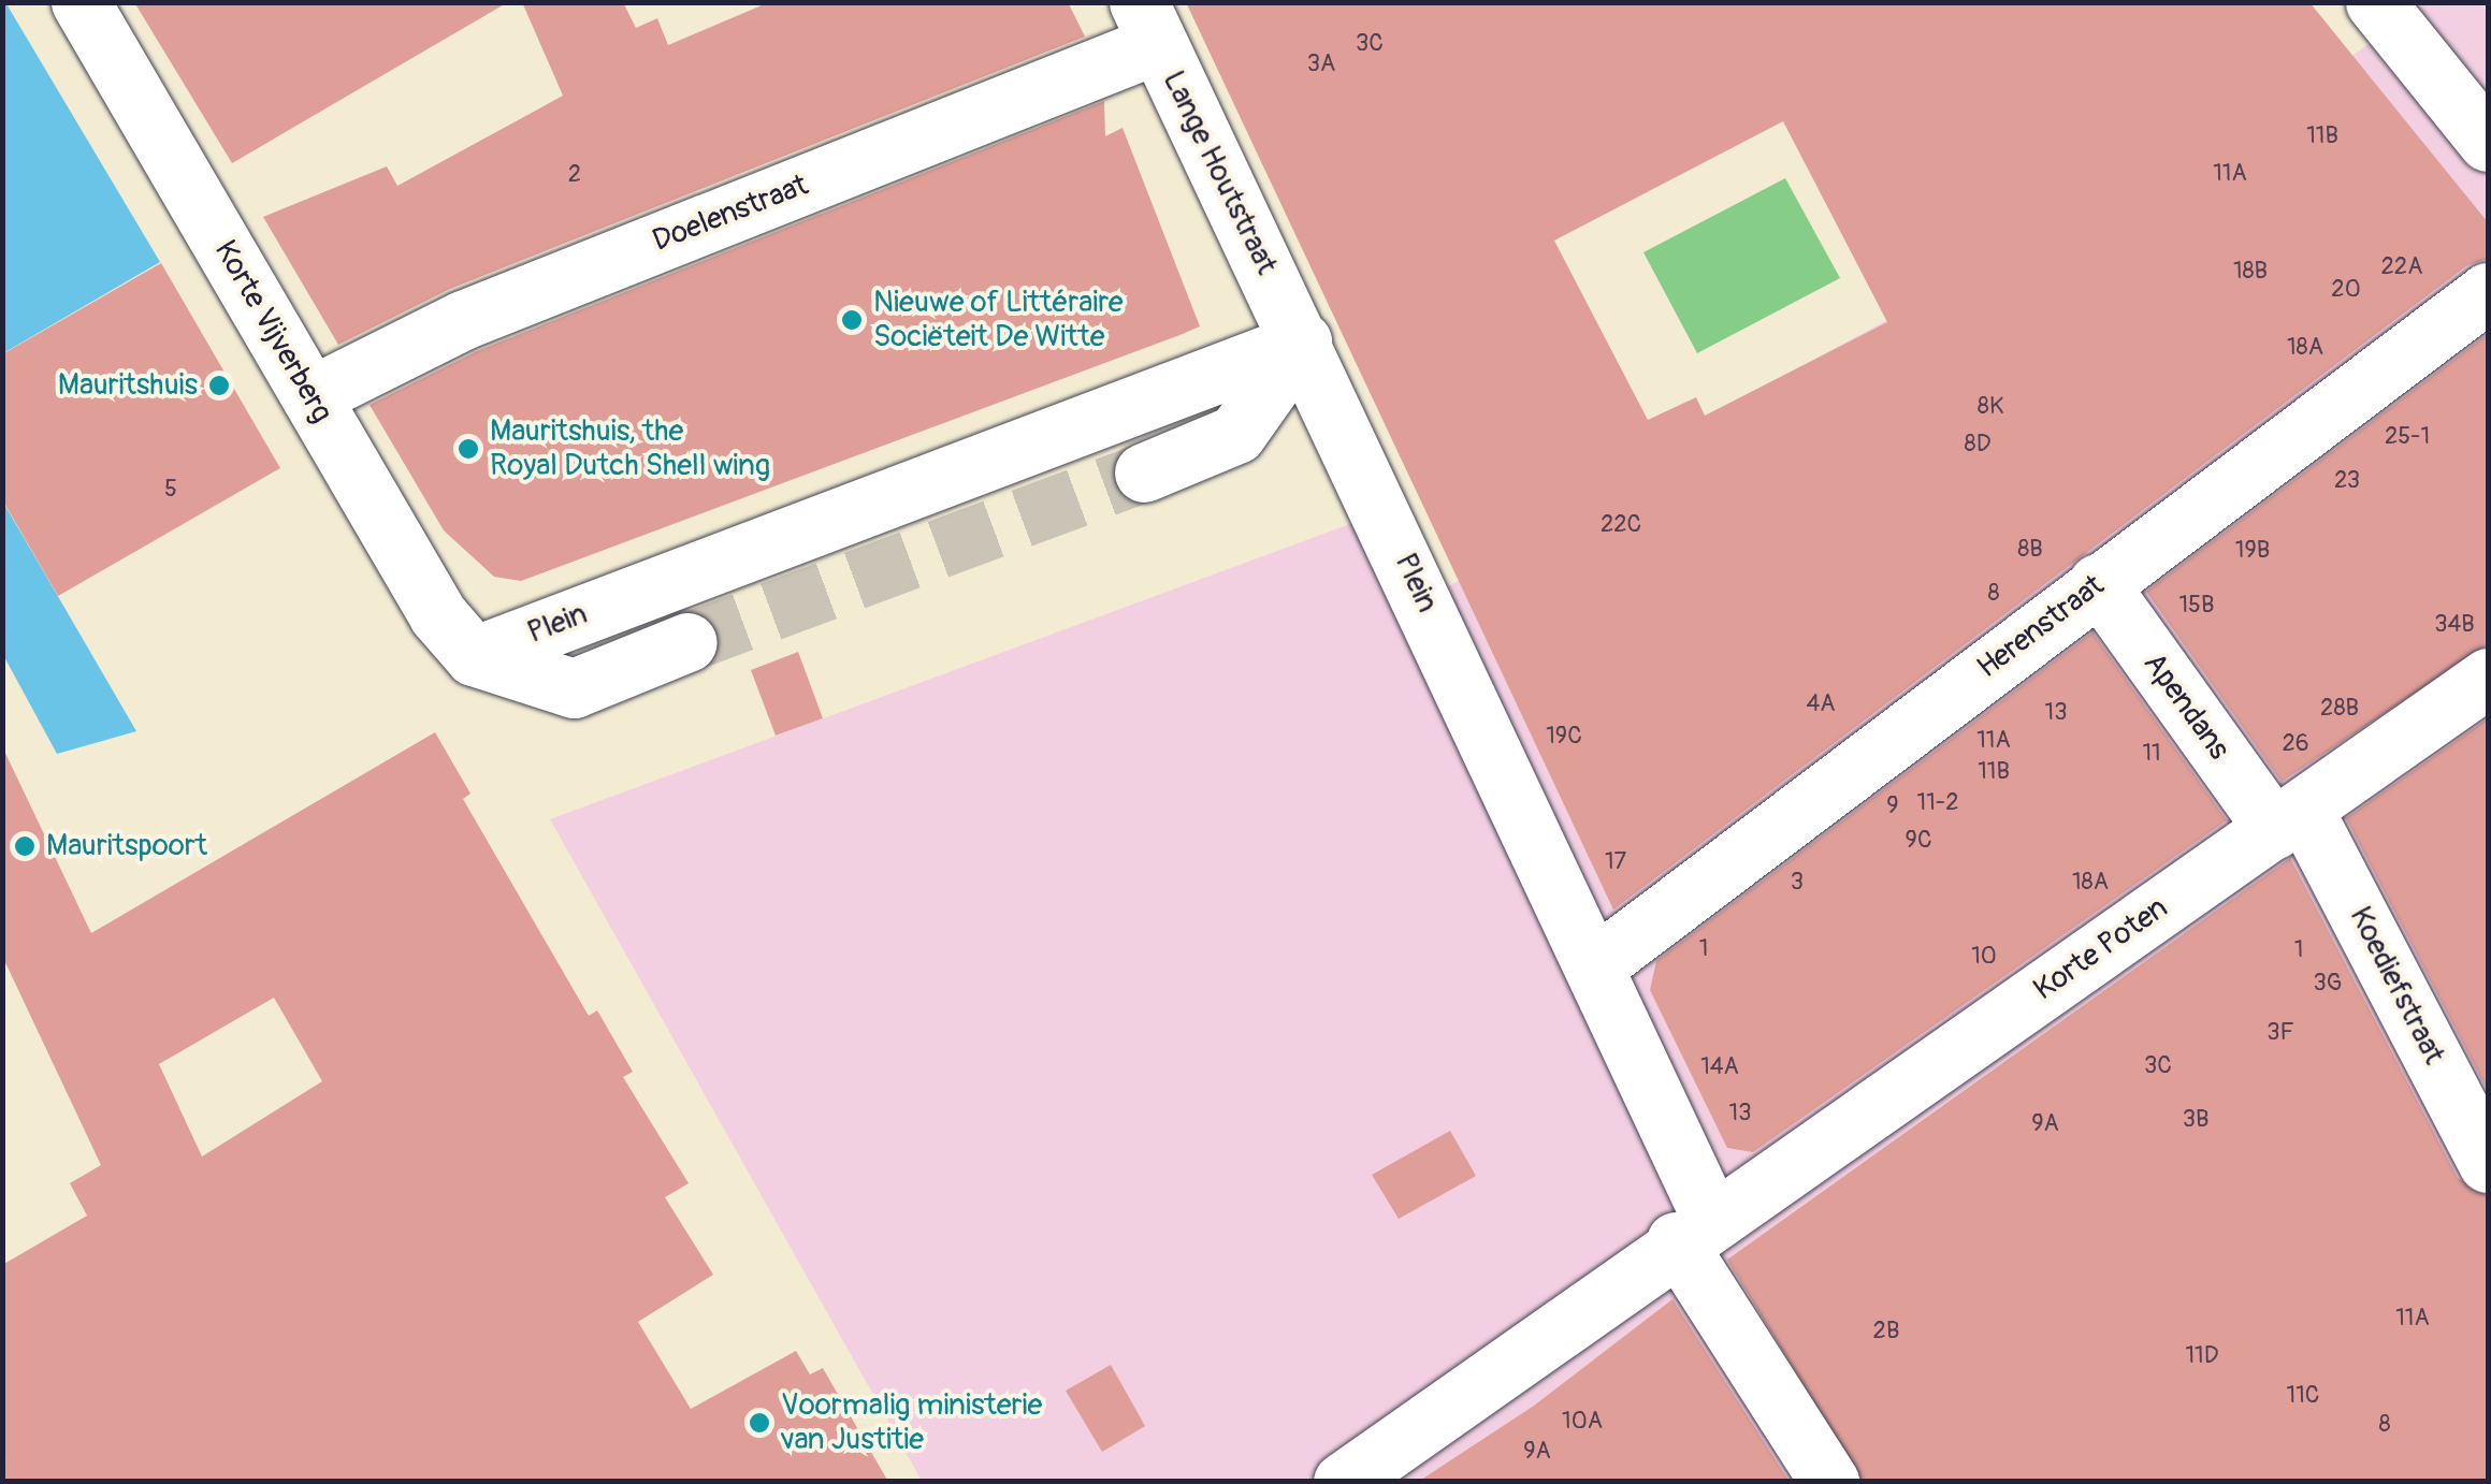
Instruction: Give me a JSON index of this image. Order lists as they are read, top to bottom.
{
  "streets": {
    "street": [
      "Lange Houtstraat",
      "Doelenstraat",
      "Korte Vijverberg",
      "Plein",
      "Herenstraat",
      "Apendans",
      "Korte Poten",
      "Koediefstraat"
    ]
  },
  "crossings": [
    ["Lange Houtstraat", "Doelenstraat"],
    ["Lange Houtstraat", "Plein"],
    ["Doelenstraat", "Korte Vijverberg"],
    ["Korte Vijverberg", "Plein"],
    ["Plein", "Herenstraat"],
    ["Plein", "Korte Poten"],
    ["Herenstraat", "Apendans"],
    ["Apendans", "Korte Poten"],
    ["Apendans", "Koediefstraat"],
    ["Korte Poten", "Koediefstraat"]
  ],
  "places": [
    "Nieuwe of Littéraire Sociëteit De Witte",
    "Mauritshuis",
    "Mauritshuis, the Royal Dutch Shell wing",
    "Mauritspoort",
    "Voormalig ministerie van Justitie"
  ],
  "house_numbers": [
    "3C",
    "3A",
    "11B",
    "11A",
    "2",
    "22A",
    "18B",
    "20",
    "18A",
    "8K",
    "25-1",
    "8D",
    "23",
    "5",
    "22C",
    "8B",
    "19B",
    "8",
    "15B",
    "34B",
    "4A",
    "28B",
    "13",
    "19C",
    "11A",
    "26",
    "11",
    "11B",
    "11-2",
    "9",
    "9C",
    "17",
    "3",
    "18A",
    "1",
    "1",
    "10",
    "3G",
    "3F",
    "3C",
    "14A",
    "13",
    "3B",
    "9A",
    "11A",
    "2B",
    "11D",
    "11C",
    "10A",
    "8",
    "9A"
  ]
}
